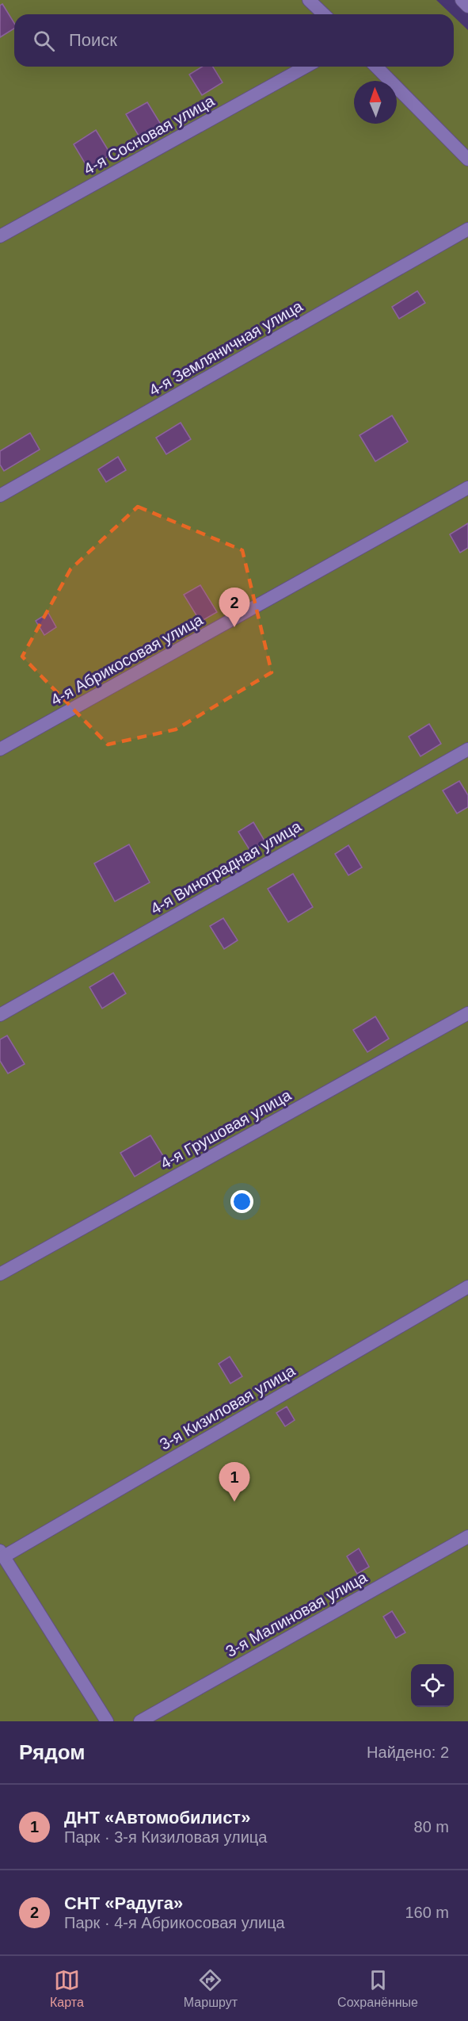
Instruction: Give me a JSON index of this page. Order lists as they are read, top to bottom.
{
  "streets": {
    "street": [
      "4-я Сосновая улица",
      "4-я Земляничная улица",
      "4-я Абрикосовая улица",
      "4-я Виноградная улица",
      "4-я Грушовая улица",
      "3-я Кизиловая улица",
      "3-я Малиновая улица"
    ]
  },
  "north": "top",
  "page": {
    "search": "Поиск",
    "pins": ["2", "1"],
    "heading": ["Рядом", "Найдено: 2"],
    "list": [
      {
        "mark": "1",
        "name": "ДНТ «Автомобилист»",
        "note": "Парк · 3-я Кизиловая улица",
        "value": "80 m"
      },
      {
        "mark": "2",
        "name": "СНТ «Радуга»",
        "note": "Парк · 4-я Абрикосовая улица",
        "value": "160 m"
      }
    ],
    "nav": ["Карта", "Маршрут", "Сохранённые"]
  }
}
